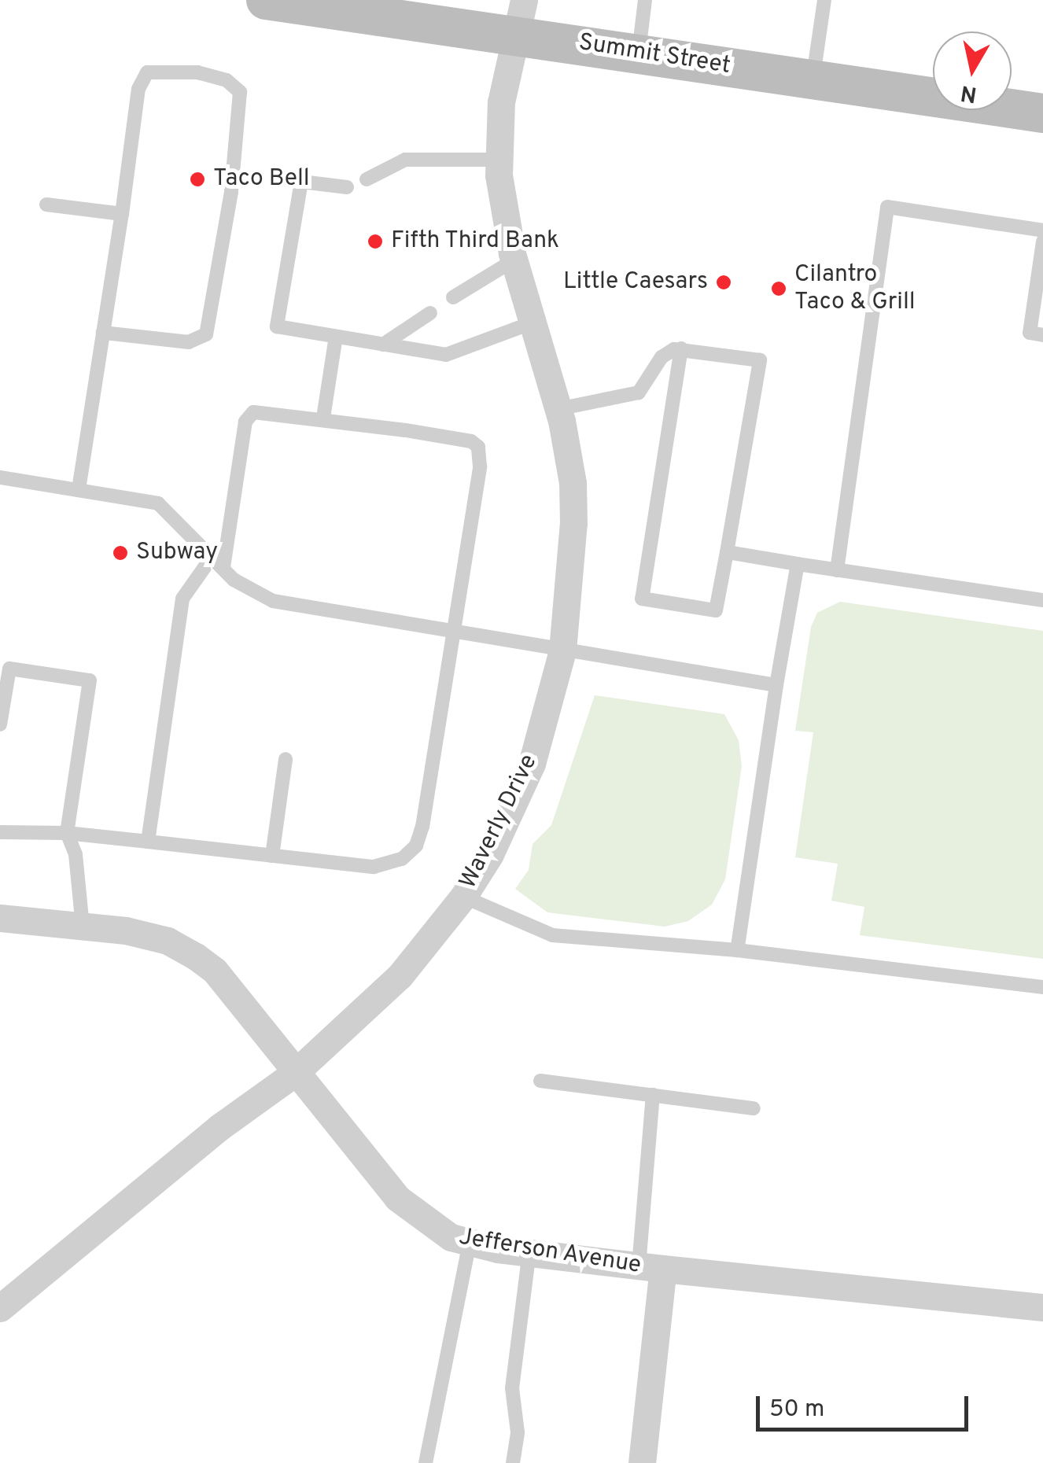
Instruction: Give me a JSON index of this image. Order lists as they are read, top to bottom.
{
  "streets": {
    "main road": ["Summit Street"],
    "street": ["Waverly Drive", "Jefferson Avenue"]
  },
  "crossings": [
    ["Summit Street", "Waverly Drive"],
    ["Waverly Drive", "Jefferson Avenue"]
  ],
  "places": [
    "Taco Bell",
    "Fifth Third Bank",
    "Little Caesars",
    "Cilantro Taco & Grill",
    "Subway"
  ],
  "scale_bar": "50 m",
  "north": "bottom"
}
